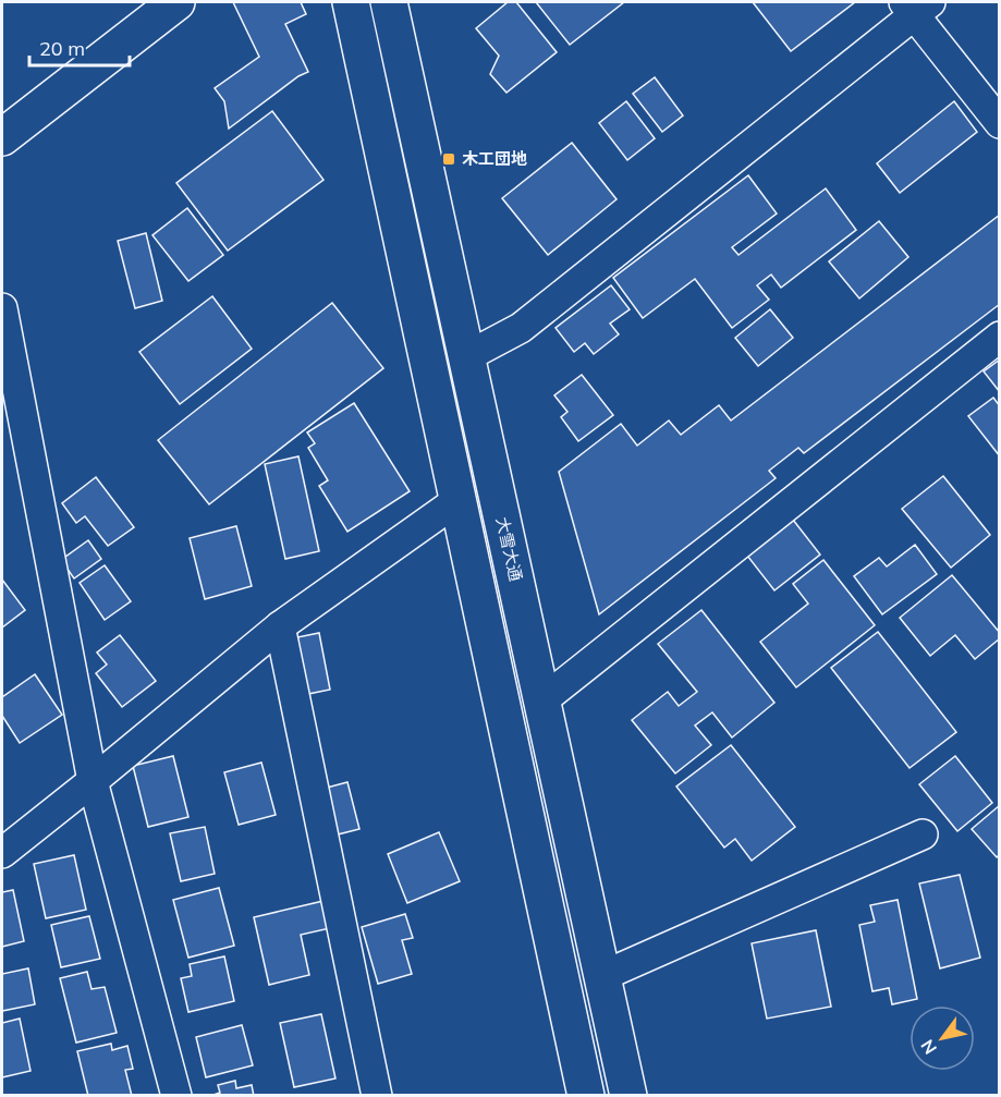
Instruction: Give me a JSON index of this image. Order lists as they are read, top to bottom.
{
  "streets": {
    "main road": ["大雪大通"]
  },
  "places": {
    "transit": ["木工団地"]
  },
  "scale_bar": "20 m",
  "north": "bottom left"
}
